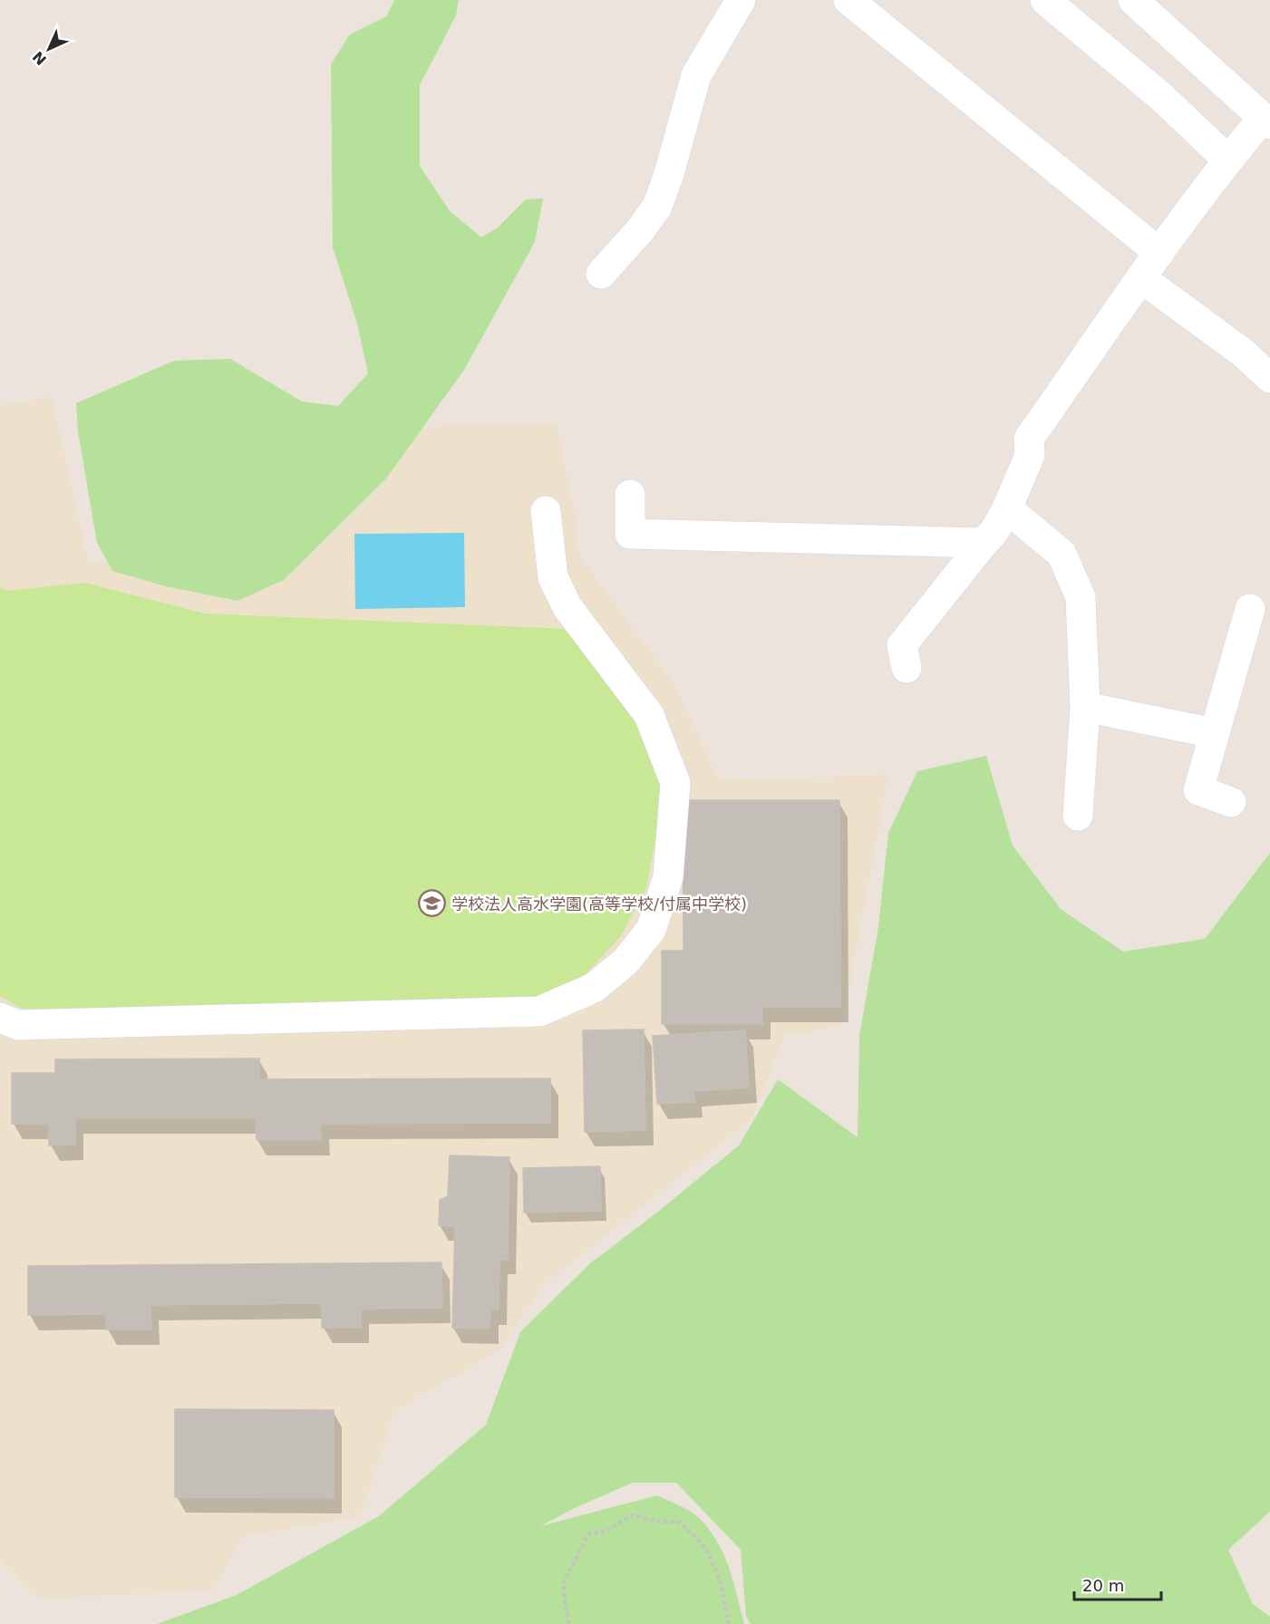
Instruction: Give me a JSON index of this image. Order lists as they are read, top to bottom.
{
  "places": {
    "school or university": ["学校法人高水学園(高等学校/付属中学校)"]
  },
  "scale_bar": "20 m",
  "north": "bottom left"
}
